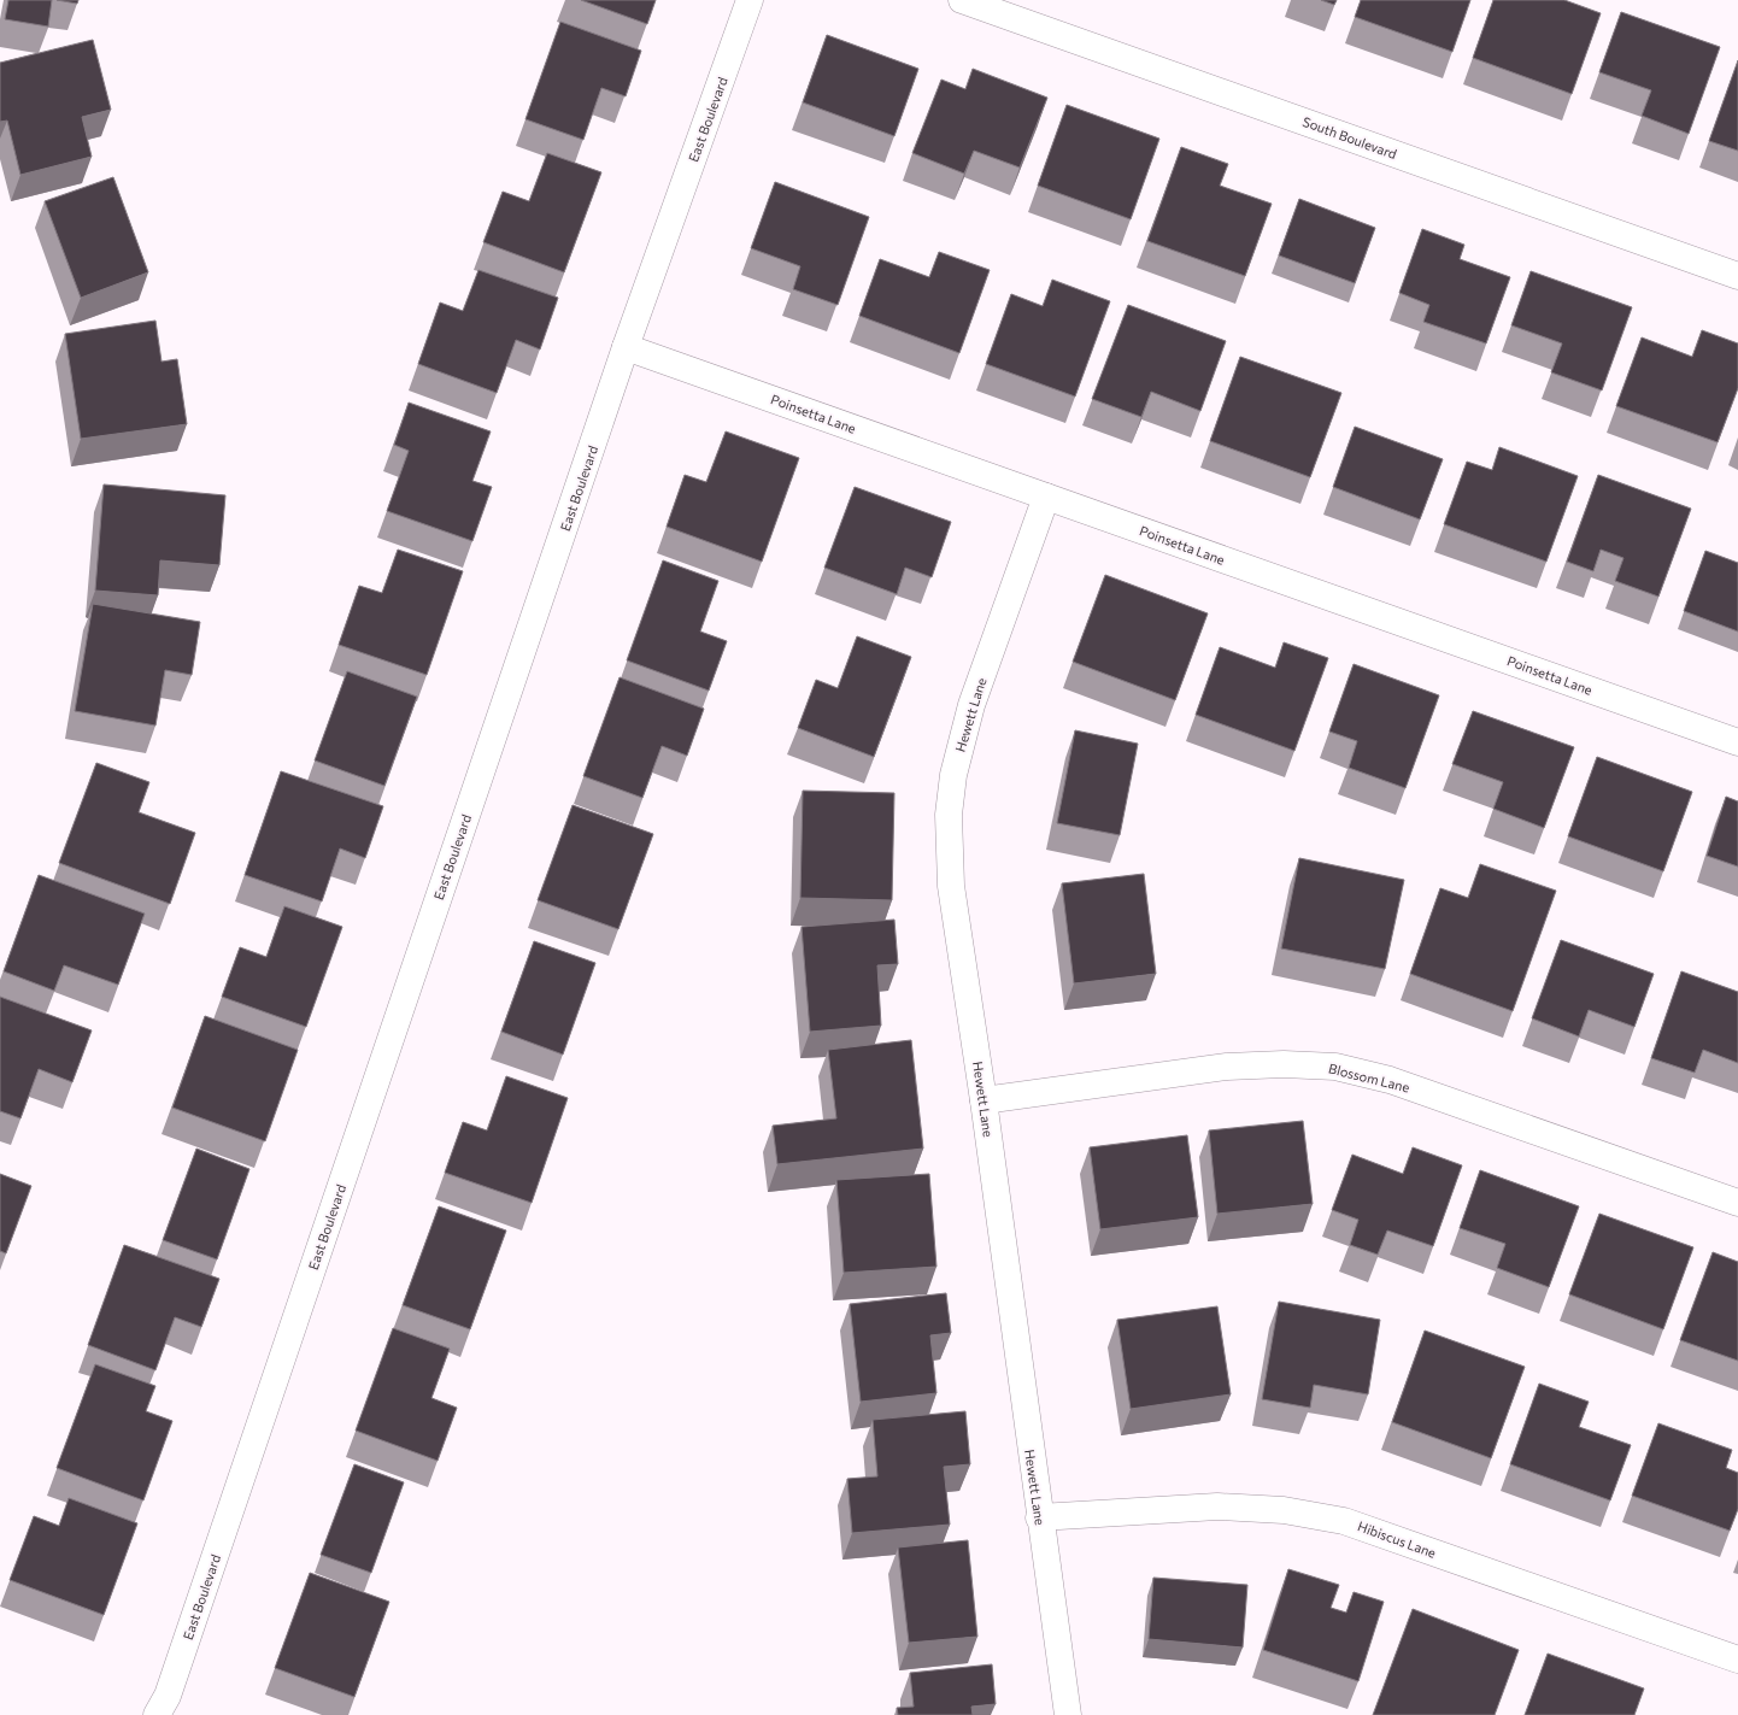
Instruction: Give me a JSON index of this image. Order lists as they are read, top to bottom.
{
  "streets": {
    "street": [
      "East Boulevard",
      "South Boulevard",
      "Poinsetta Lane",
      "Hewett Lane",
      "Blossom Lane",
      "Hibiscus Lane"
    ]
  },
  "crossings": [
    ["East Boulevard", "Poinsetta Lane"],
    ["Poinsetta Lane", "Hewett Lane"],
    ["Hewett Lane", "Blossom Lane"],
    ["Hewett Lane", "Hibiscus Lane"]
  ]
}
